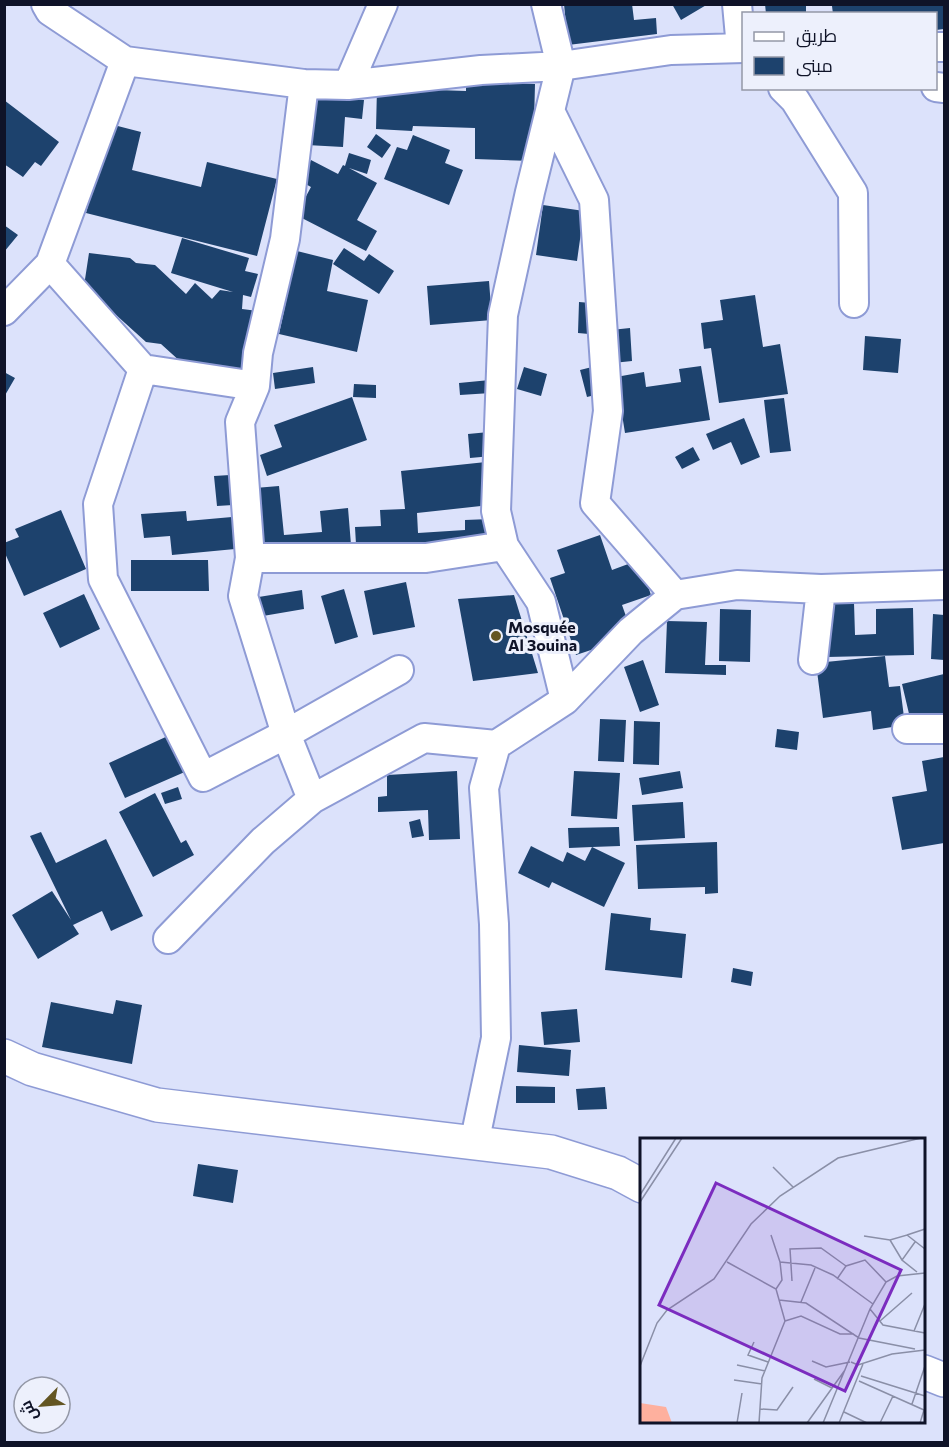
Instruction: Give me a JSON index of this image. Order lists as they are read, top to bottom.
{
  "places": ["Mosquée Al 3ouina"],
  "legend": ["طريق", "مبنى"],
  "north": "bottom left"
}
